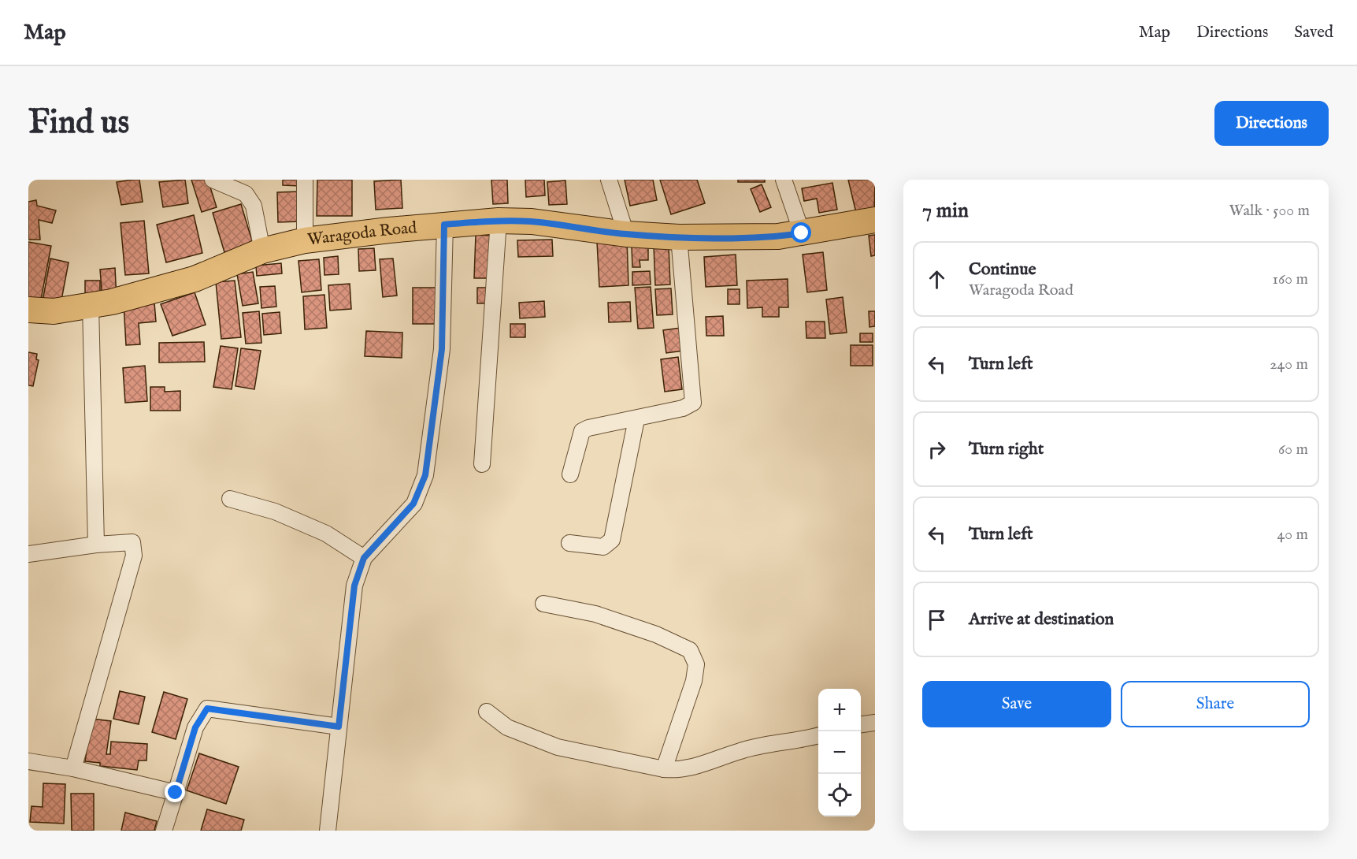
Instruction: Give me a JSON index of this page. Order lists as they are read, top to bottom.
{
  "streets": {
    "main road": ["Waragoda Road"]
  },
  "page": {
    "header": "Map",
    "nav": ["Map", "Directions", "Saved"],
    "buttons": [
      "Directions",
      ["Save", "Share"]
    ],
    "title": "Find us",
    "heading": ["7 min", "Walk · 500 m"],
    "list": [
      ["Continue", "Waragoda Road", "160 m"],
      ["Turn left", "240 m"],
      ["Turn right", "60 m"],
      ["Turn left", "40 m"],
      "Arrive at destination"
    ],
    "map_buttons": ["+", "−"]
  }
}
